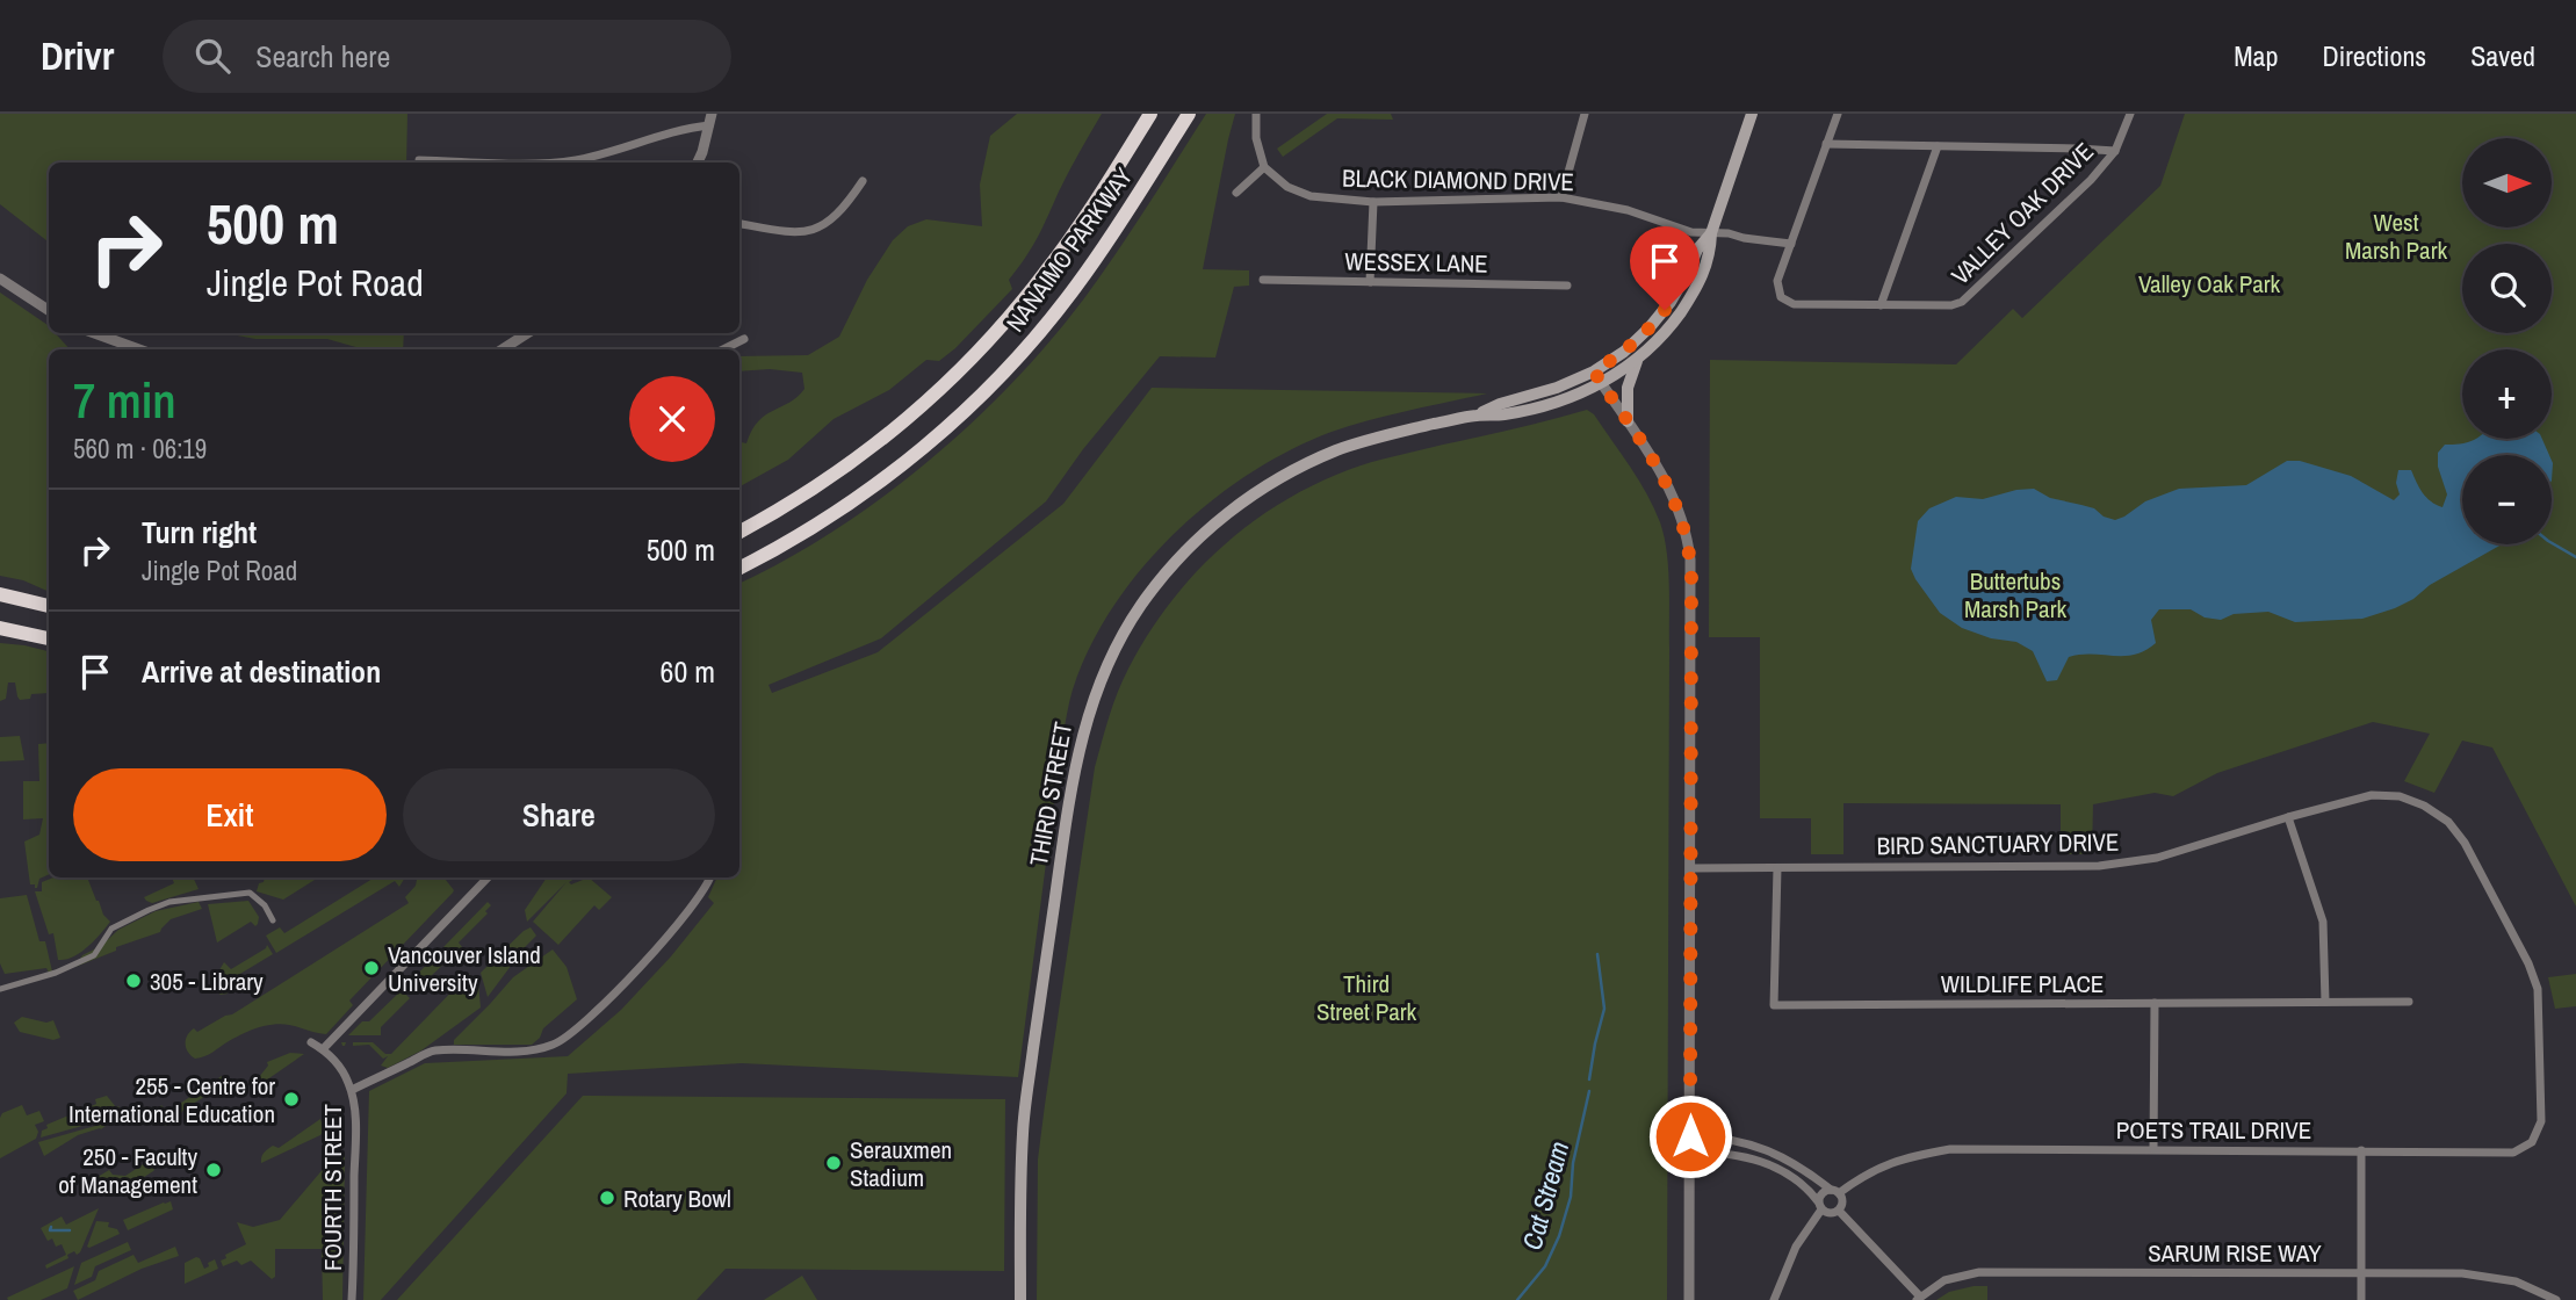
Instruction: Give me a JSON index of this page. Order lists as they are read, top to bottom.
{
  "streets": {
    "highway": ["NANAIMO PARKWAY"],
    "main road": ["THIRD STREET"],
    "street": [
      "BLACK DIAMOND DRIVE",
      "VALLEY OAK DRIVE",
      "WESSEX LANE",
      "BIRD SANCTUARY DRIVE",
      "WILDLIFE PLACE",
      "POETS TRAIL DRIVE",
      "FOURTH STREET",
      "SARUM RISE WAY"
    ]
  },
  "crossings": [
    ["BIRD SANCTUARY DRIVE", "WILDLIFE PLACE"],
    ["BIRD SANCTUARY DRIVE", "POETS TRAIL DRIVE"]
  ],
  "water": ["Cat Stream"],
  "parks": [
    "West Marsh Park",
    "Valley Oak Park",
    "Buttertubs Marsh Park",
    "Third Street Park"
  ],
  "places": [
    "Vancouver Island University",
    "305 - Library",
    "255 - Centre for International Education",
    "Serauxmen Stadium",
    "250 - Faculty of Management",
    "Rotary Bowl"
  ],
  "north": "right",
  "page": {
    "header": "Drivr",
    "search": "Search here",
    "nav": ["Map", "Directions", "Saved"],
    "map_buttons": ["+", "−"],
    "turn": ["500 m", "Jingle Pot Road"],
    "heading": ["7 min", "560 m · 06:19"],
    "list": [
      {
        "name": "Turn right",
        "note": "Jingle Pot Road",
        "value": "500 m"
      },
      {
        "name": "Arrive at destination",
        "value": "60 m"
      }
    ],
    "buttons": ["Exit", "Share"]
  }
}
